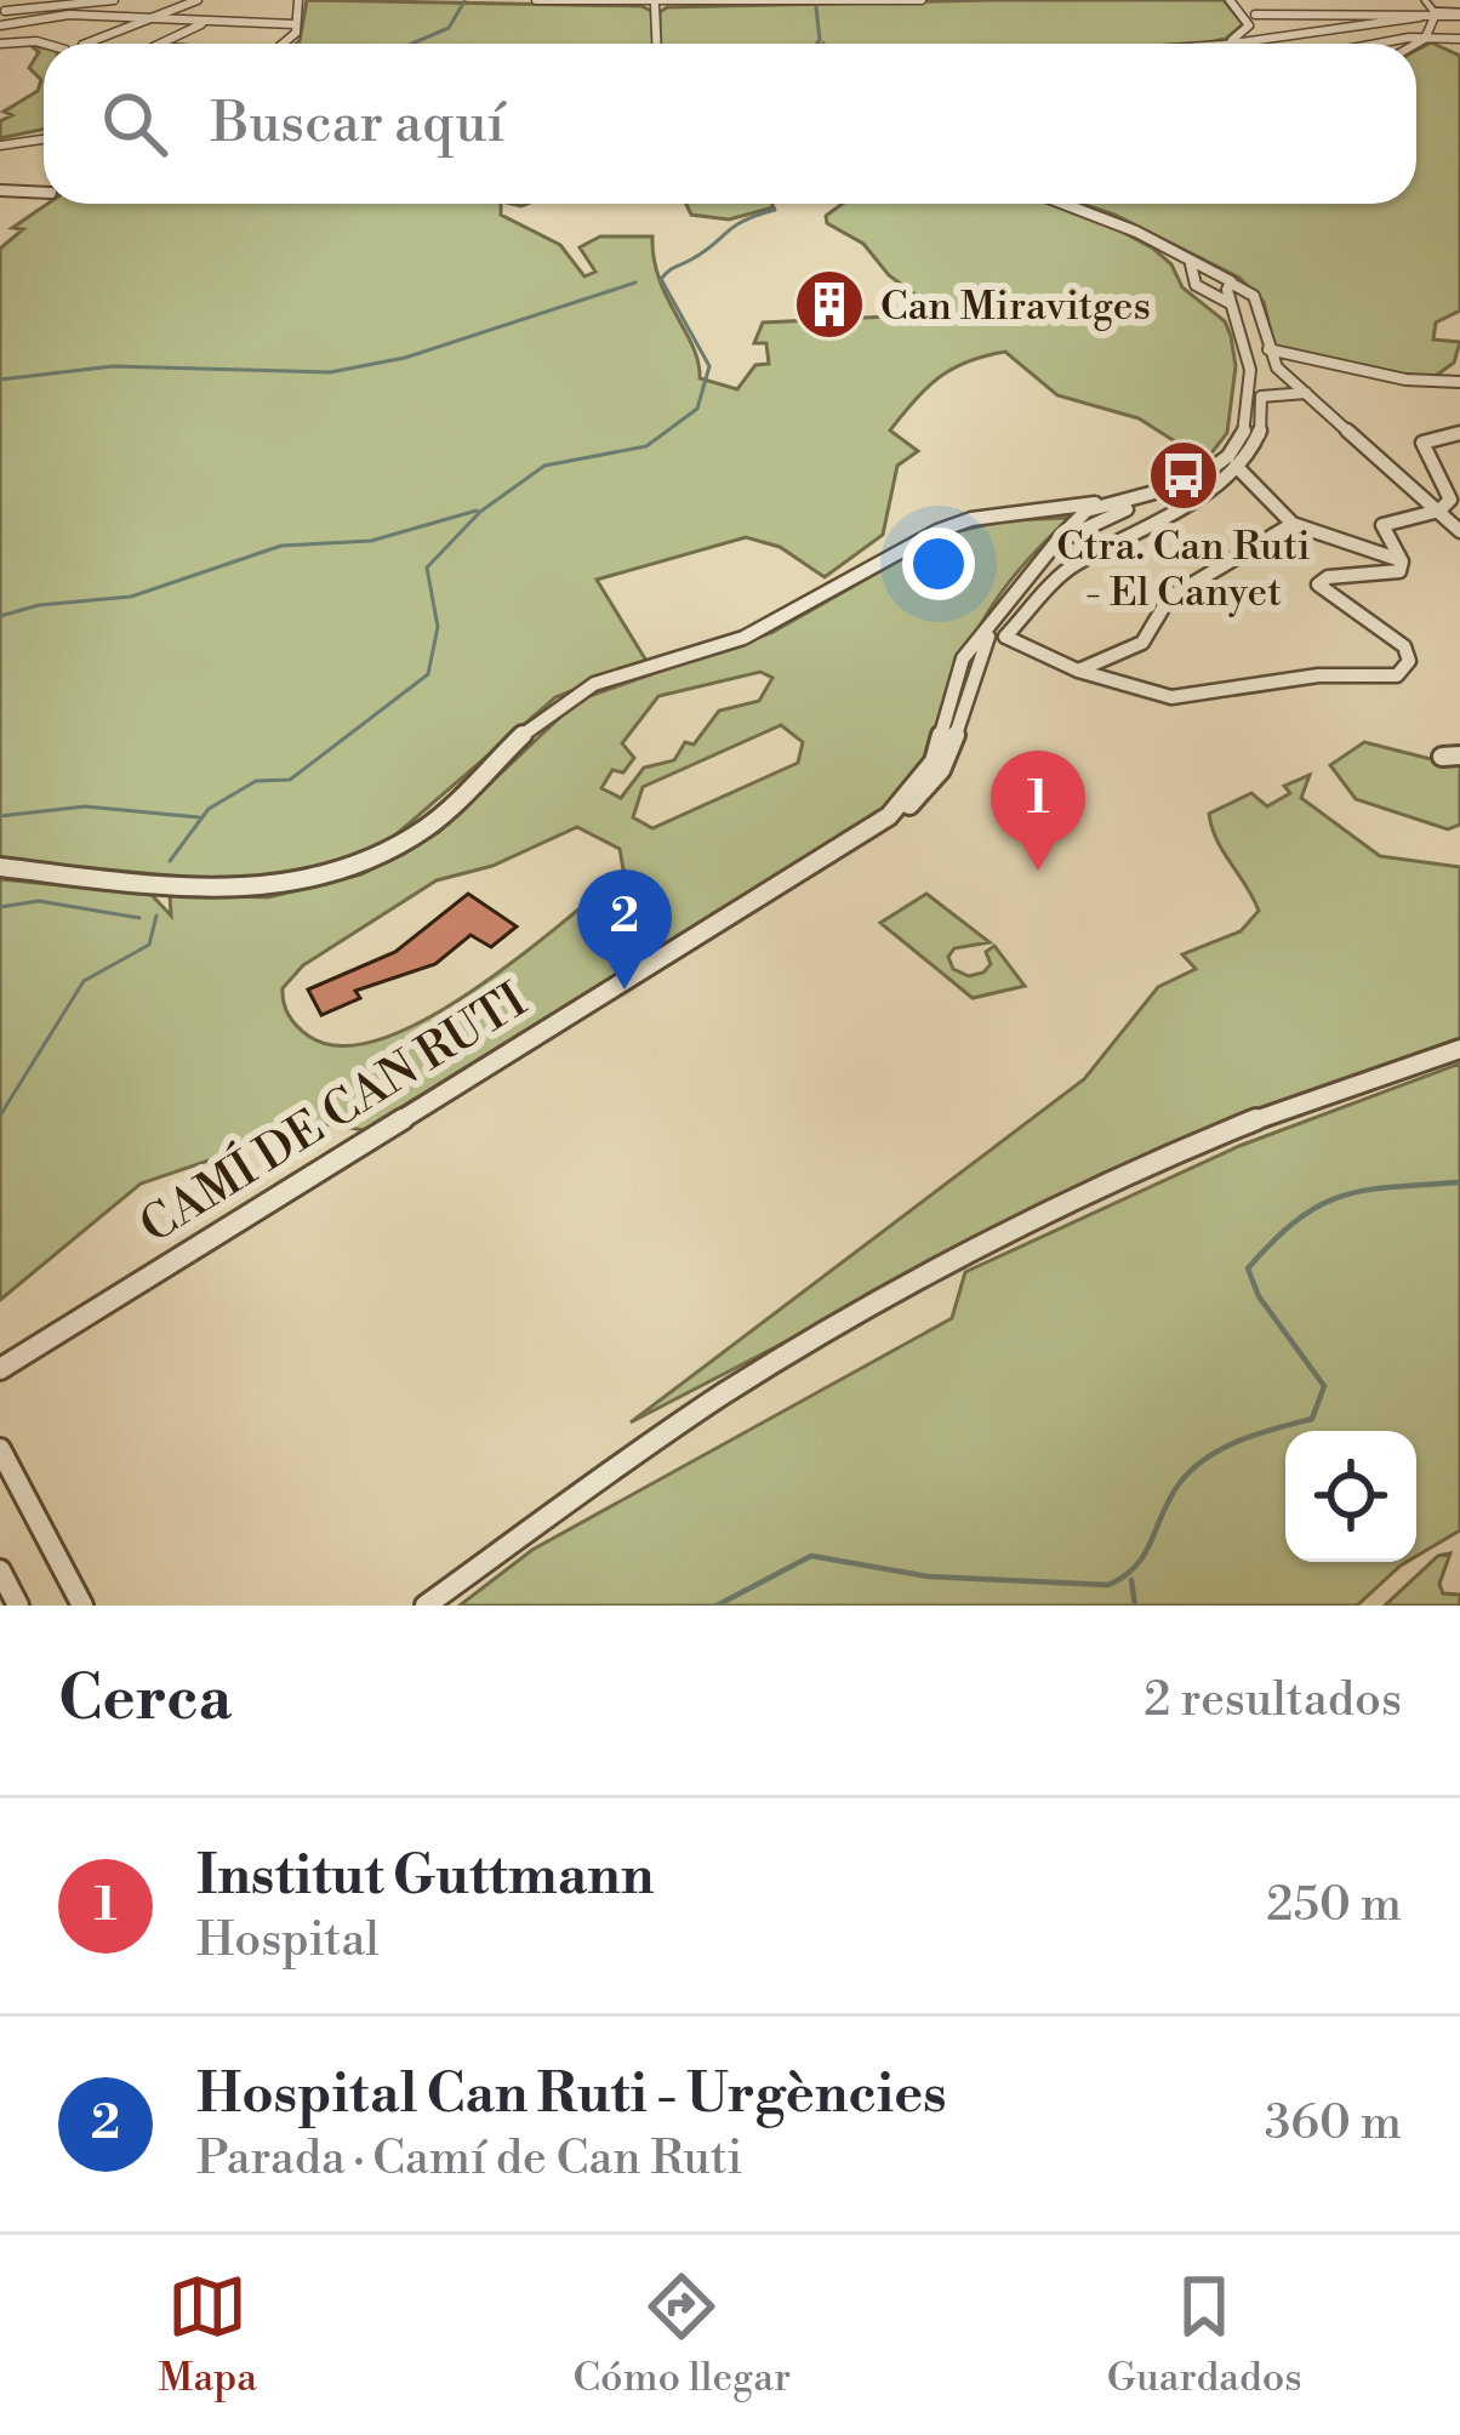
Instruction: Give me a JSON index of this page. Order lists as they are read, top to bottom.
{
  "streets": {
    "street": ["CAMÍ DE CAN RUTI"]
  },
  "places": {
    "building": ["Can Miravitges"],
    "bus stop": ["Ctra. Can Ruti - El Canyet"]
  },
  "page": {
    "search": "Buscar aquí",
    "pins": ["1", "2"],
    "heading": ["Cerca", "2 resultados"],
    "list": [
      {
        "mark": "1",
        "name": "Institut Guttmann",
        "note": "Hospital",
        "value": "250 m"
      },
      {
        "mark": "2",
        "name": "Hospital Can Ruti - Urgències",
        "note": "Parada · Camí de Can Ruti",
        "value": "360 m"
      }
    ],
    "nav": ["Mapa", "Cómo llegar", "Guardados"]
  }
}
